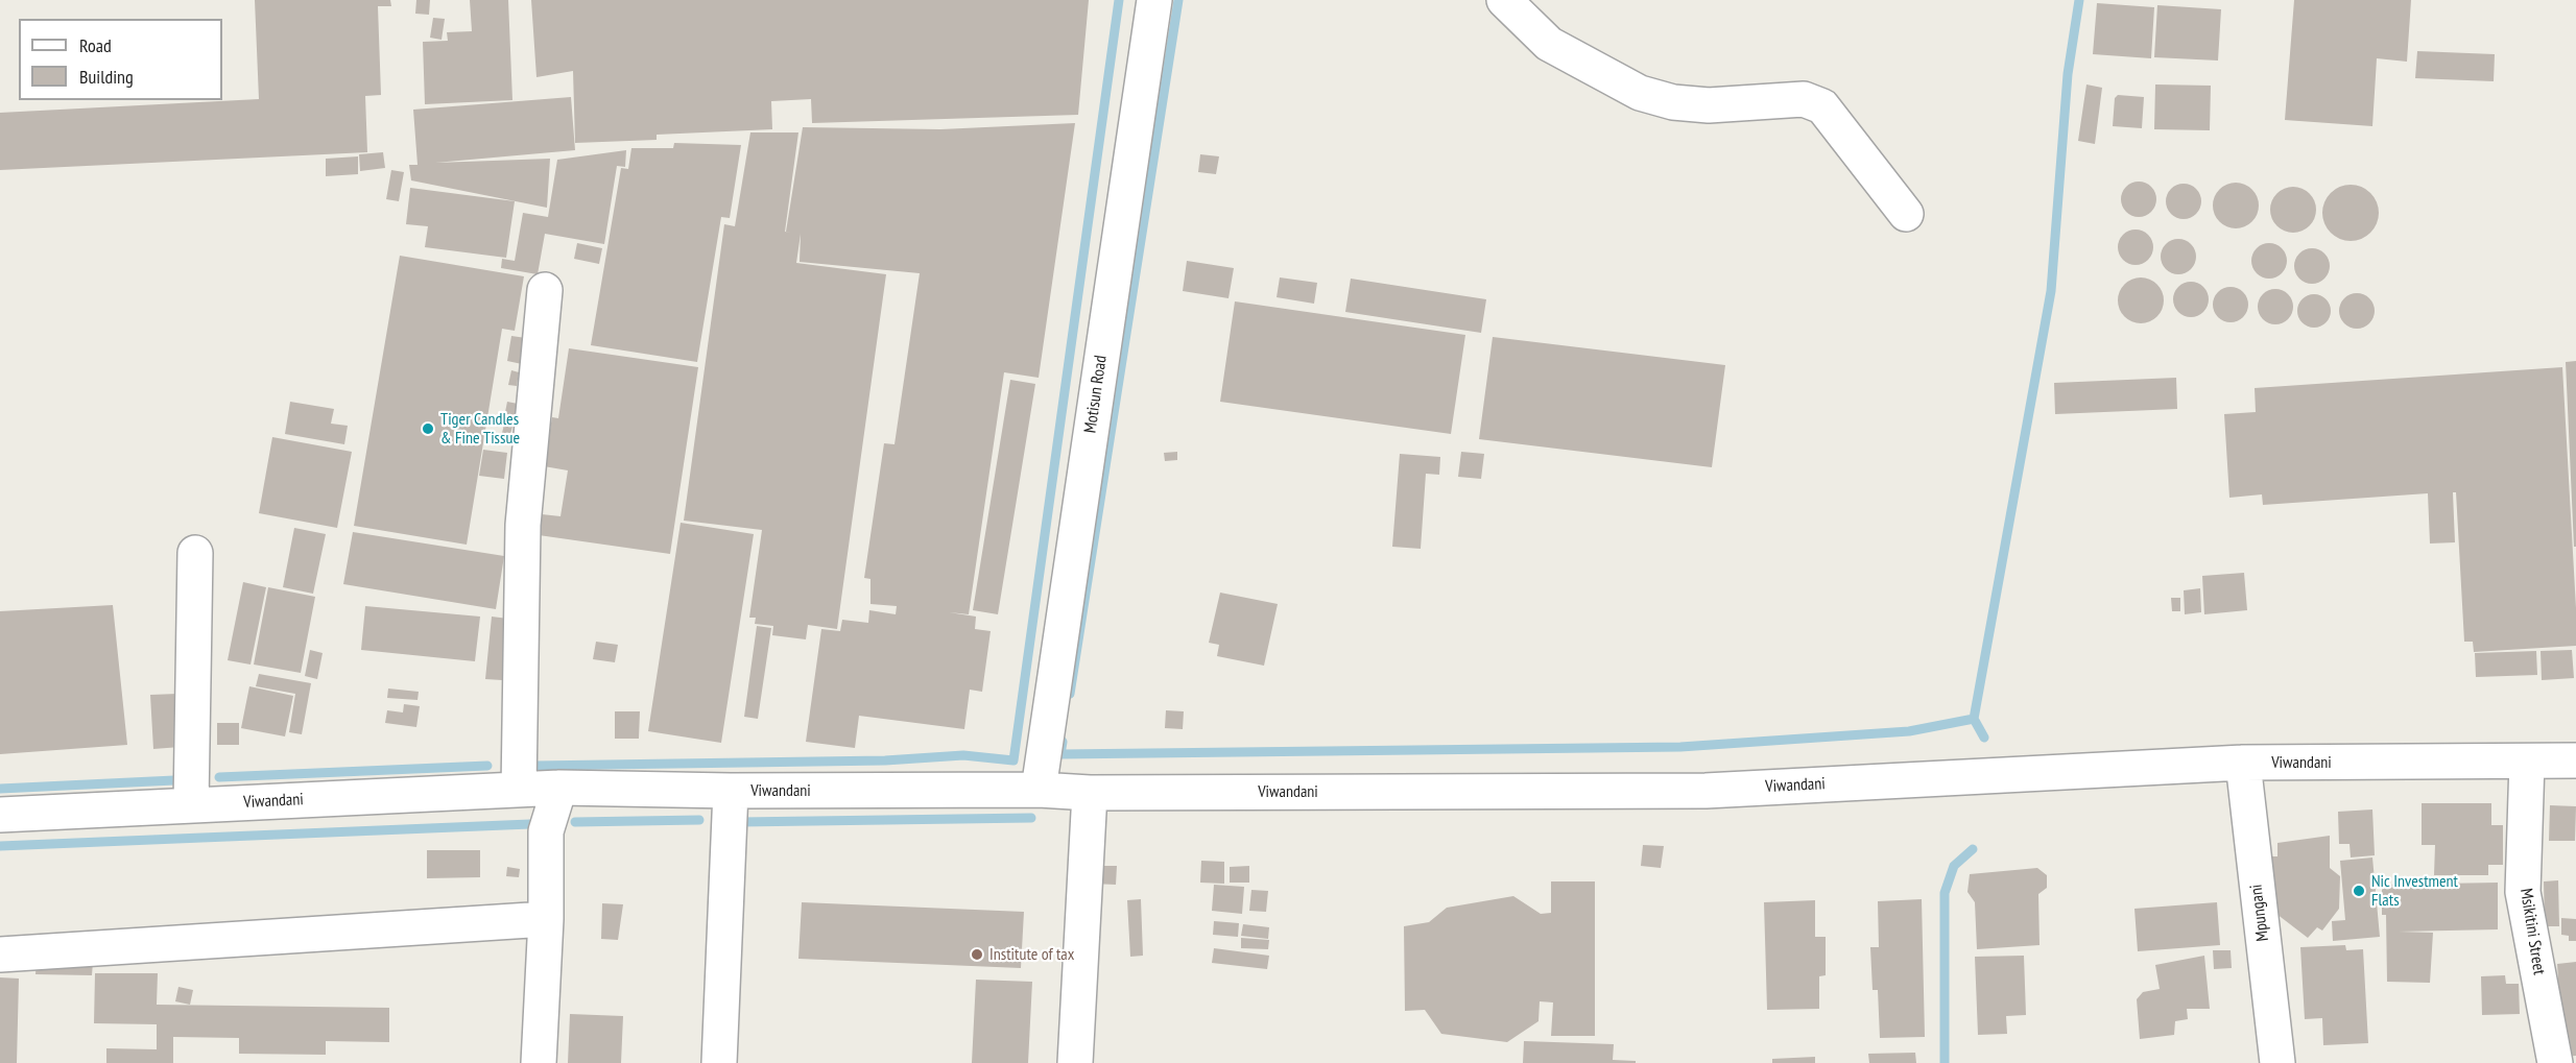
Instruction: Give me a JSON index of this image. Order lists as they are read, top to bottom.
{
  "streets": {
    "street": [
      "Motisun Road",
      "Viwandani",
      "Mpungani",
      "Msikitini Street"
    ]
  },
  "crossings": [
    ["Motisun Road", "Viwandani"],
    ["Viwandani", "Mpungani"],
    ["Viwandani", "Msikitini Street"]
  ],
  "places": ["Tiger Candles & Fine Tissue", "Nic Investment Flats", "Institute of tax"],
  "legend": ["Road", "Building"]
}
